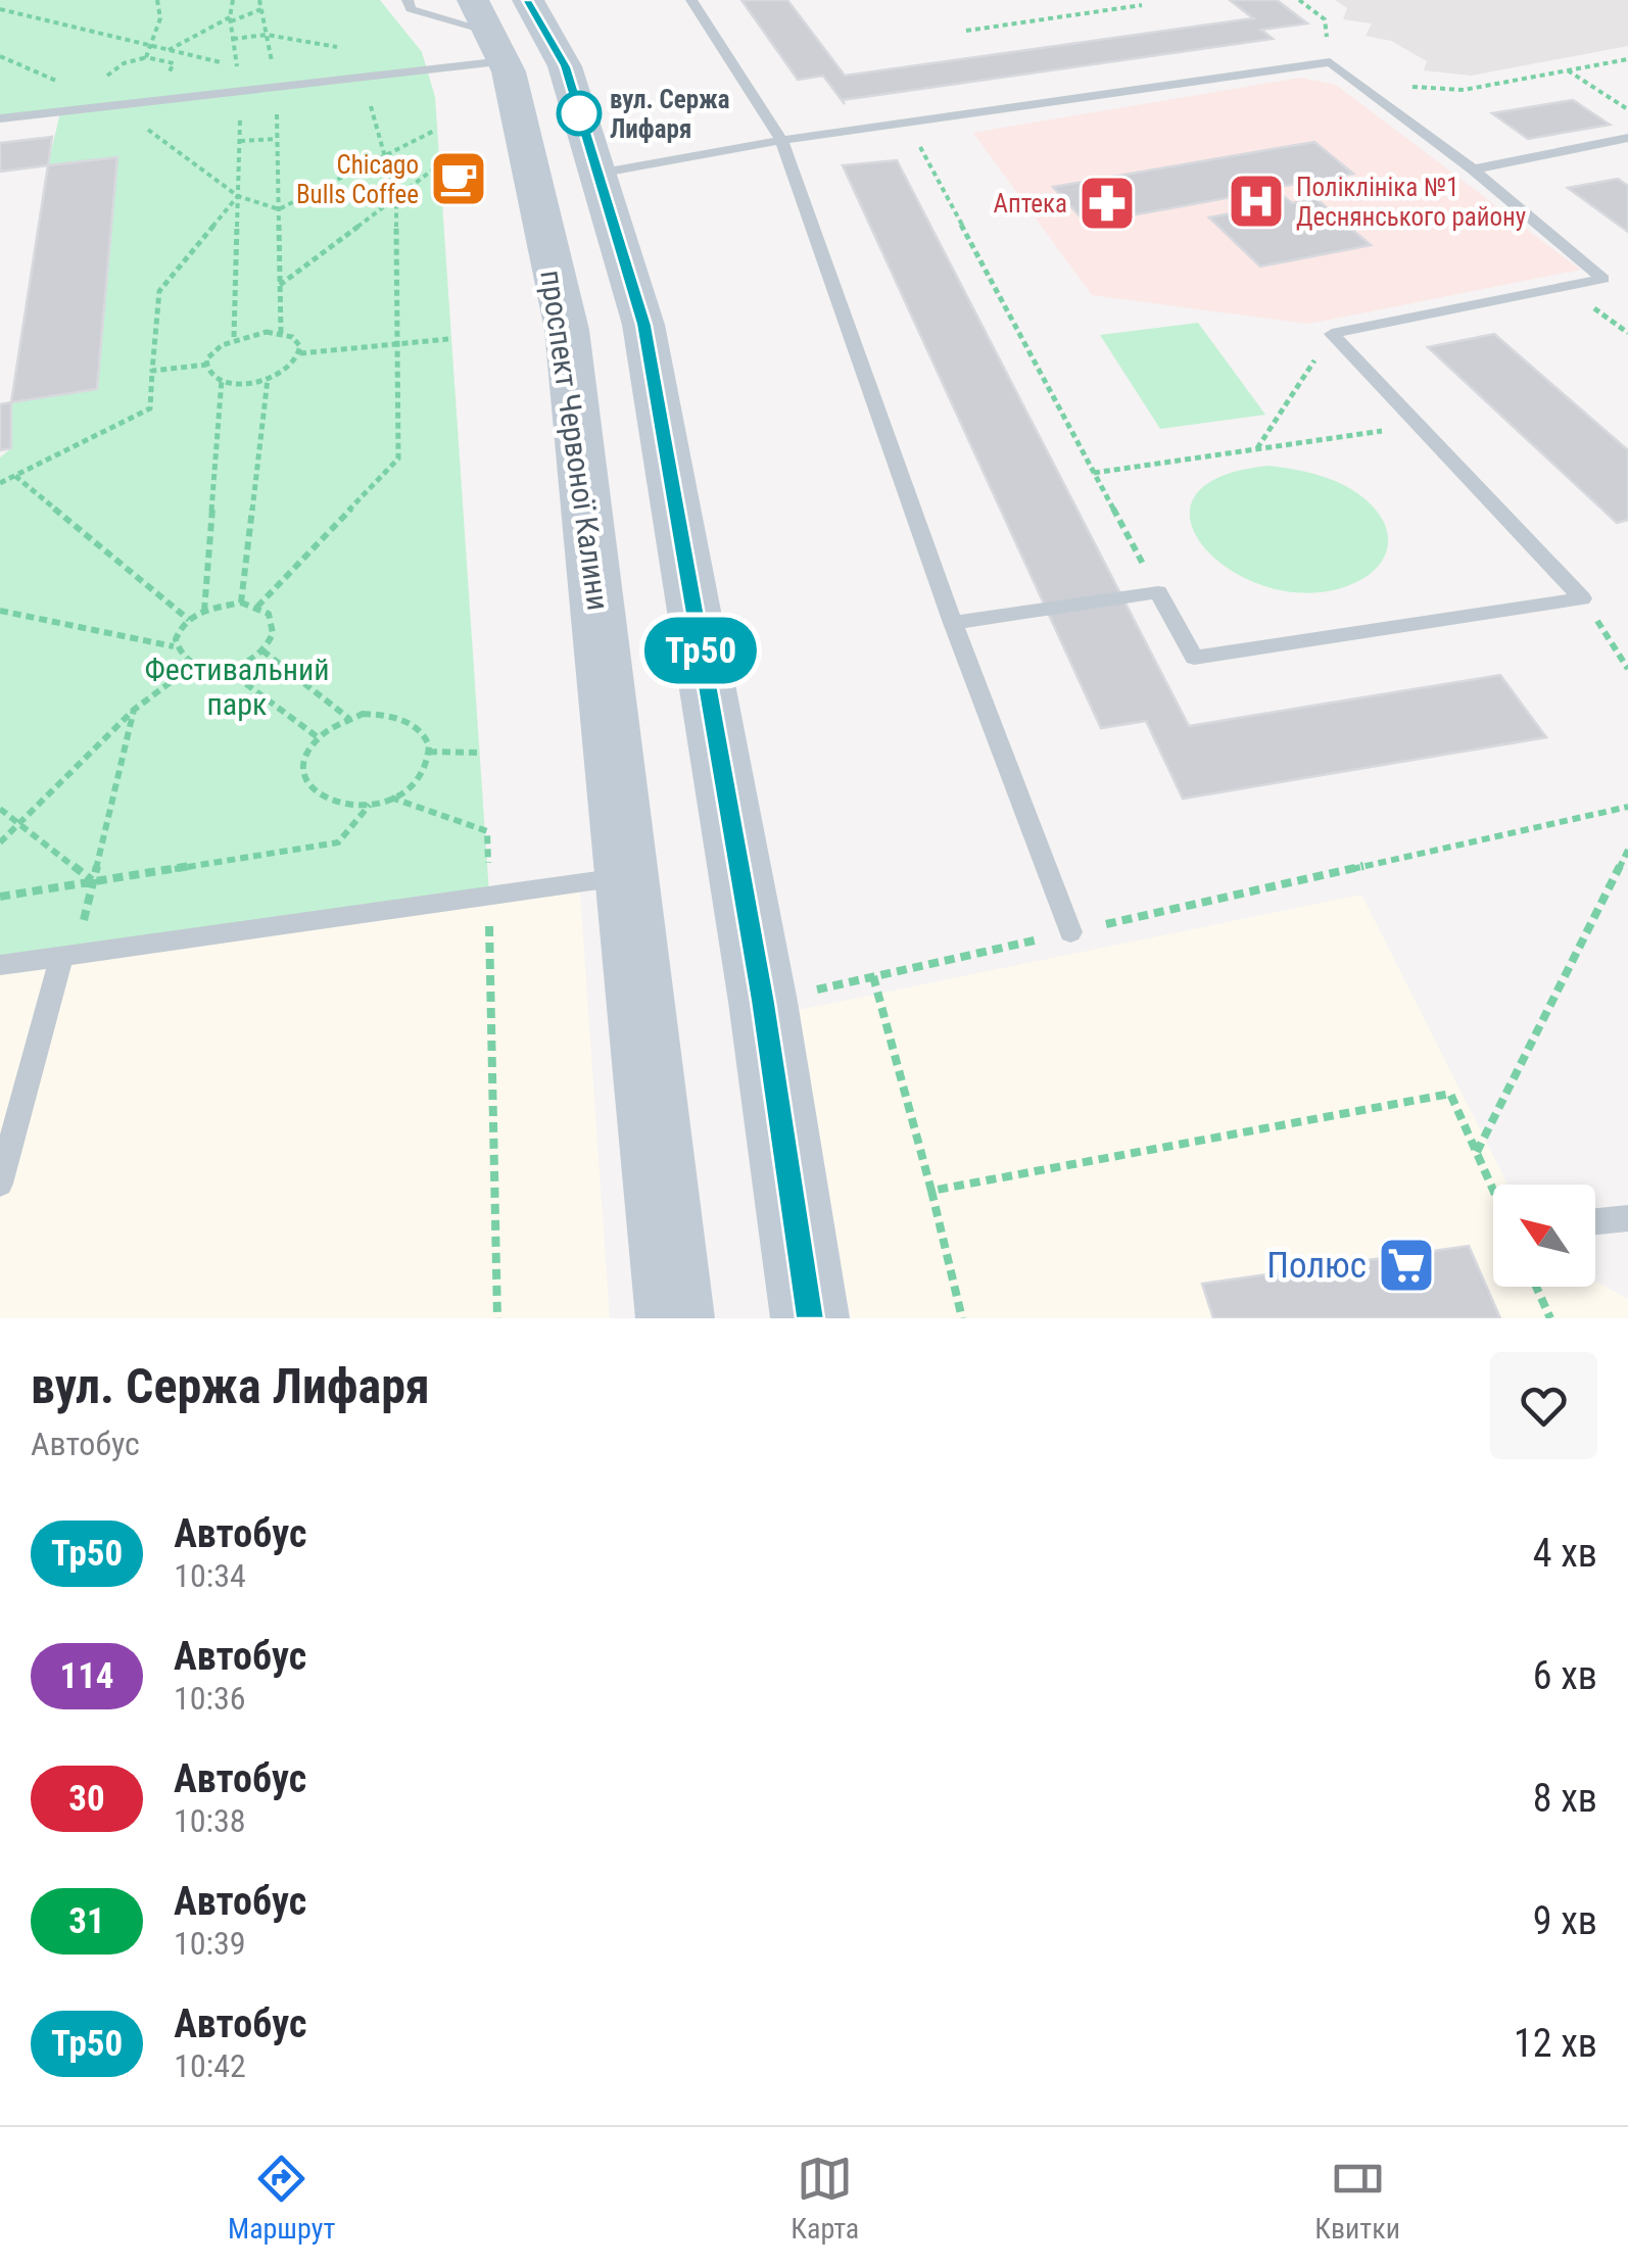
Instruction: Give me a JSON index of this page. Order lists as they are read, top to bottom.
{
  "streets": {
    "main road": ["проспект Червоної Калини"]
  },
  "parks": ["Фестивальний парк"],
  "places": {
    "other": ["вул. Сержа Лифаря"],
    "cafe": ["Chicago Bulls Coffee"],
    "hospital": ["Поліклініка №1 Деснянського району"],
    "pharmacy": ["Аптека"],
    "supermarket": ["Полюс"]
  },
  "lines": ["bus line Тр50"],
  "north": "top left",
  "page": {
    "on_map": "Тр50",
    "heading": ["вул. Сержа Лифаря", "Автобус"],
    "list": [
      {
        "mark": "Тр50",
        "name": "Автобус",
        "note": "10:34",
        "value": "4 хв"
      },
      {
        "mark": "114",
        "name": "Автобус",
        "note": "10:36",
        "value": "6 хв"
      },
      {
        "mark": "30",
        "name": "Автобус",
        "note": "10:38",
        "value": "8 хв"
      },
      {
        "mark": "31",
        "name": "Автобус",
        "note": "10:39",
        "value": "9 хв"
      },
      {
        "mark": "Тр50",
        "name": "Автобус",
        "note": "10:42",
        "value": "12 хв"
      }
    ],
    "tabs": ["Маршрут", "Карта", "Квитки"]
  }
}
